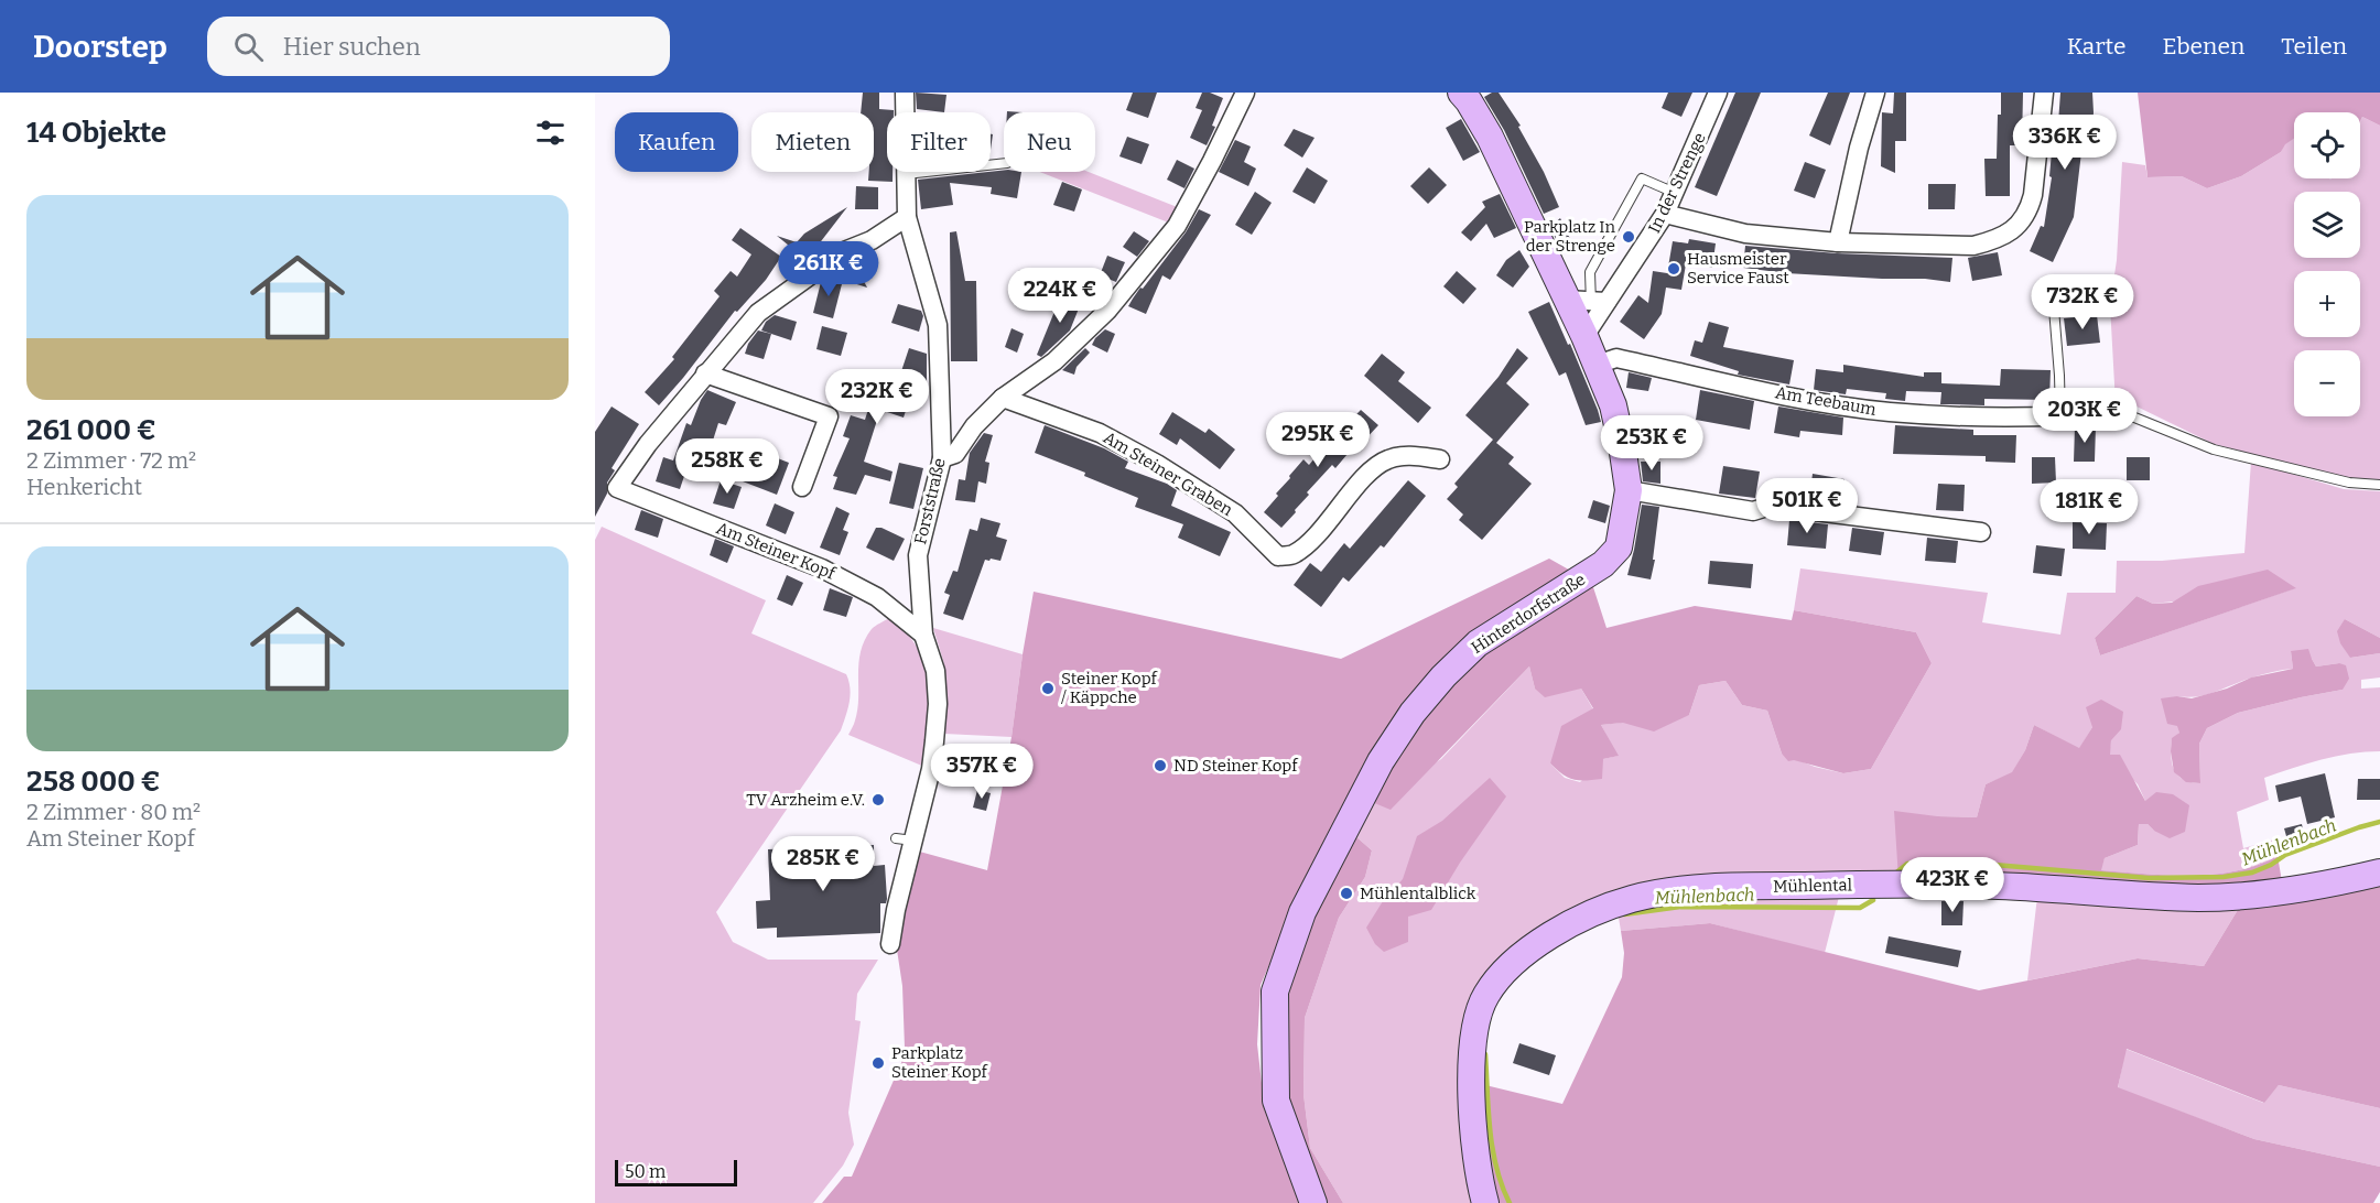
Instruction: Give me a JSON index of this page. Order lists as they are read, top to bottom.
{
  "streets": {
    "street": [
      "In der Strenge",
      "Am Teebaum",
      "Am Steiner Graben",
      "Forststraße",
      "Am Steiner Kopf",
      "Hinterdorfstraße",
      "Mühlental"
    ]
  },
  "crossings": [
    ["In der Strenge", "Hinterdorfstraße"],
    ["Am Teebaum", "Hinterdorfstraße"],
    ["Forststraße", "Am Steiner Kopf"]
  ],
  "water": ["Mühlenbach"],
  "places": [
    "Parkplatz In der Strenge",
    "Hausmeister Service Faust",
    "Steiner Kopf / Käppche",
    "ND Steiner Kopf",
    "TV Arzheim e.V.",
    "Mühlentalblick",
    "Parkplatz Steiner Kopf"
  ],
  "scale_bar": "50 m",
  "page": {
    "header": "Doorstep",
    "search": "Hier suchen",
    "nav": ["Karte", "Ebenen", "Teilen"],
    "heading": "14 Objekte",
    "map_buttons": ["+", "−"],
    "chip": [
      "Kaufen",
      "Mieten",
      "Filter",
      "Neu"
    ],
    "price": [
      "336K €",
      "261K €",
      "224K €",
      "732K €",
      "232K €",
      "203K €",
      "295K €",
      "253K €",
      "258K €",
      "501K €",
      "181K €",
      "357K €",
      "285K €",
      "423K €"
    ],
    "list": [
      {
        "name": "261 000 €",
        "note": "2 Zimmer · 72 m² · Henkericht"
      },
      {
        "name": "258 000 €",
        "note": "2 Zimmer · 80 m² · Am Steiner Kopf"
      }
    ],
    "scale": "50 m"
  }
}
